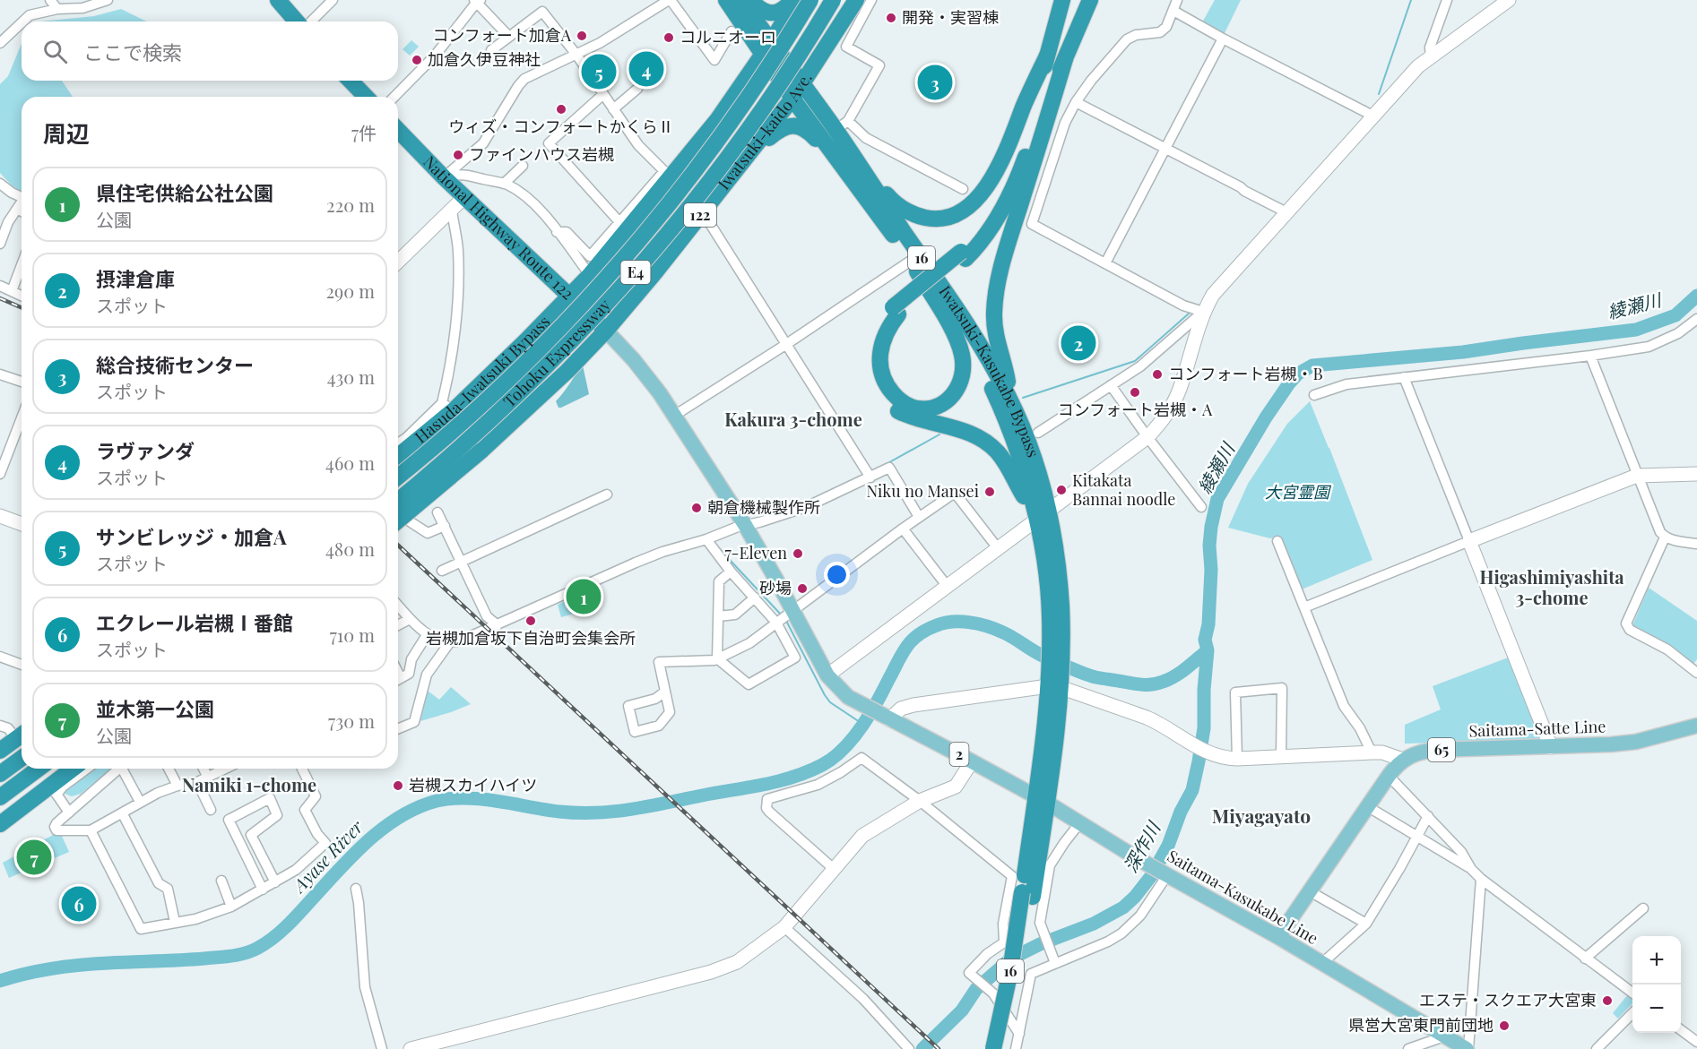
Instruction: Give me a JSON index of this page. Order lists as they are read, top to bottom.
{
  "streets": {
    "highway": [
      "Iwatsuki-kaido Ave.",
      "122",
      "National Highway Route 122",
      "16",
      "E4",
      "Tohoku Expressway",
      "Iwatsuki-Kasukabe Bypass",
      "Hasuda-Iwatsuki Bypass"
    ],
    "main road": [
      "Saitama-Satte Line",
      "65",
      "2",
      "Saitama-Kasukabe Line"
    ]
  },
  "crossings": [
    ["Iwatsuki-kaido Ave.", "122"],
    ["Iwatsuki-kaido Ave.", "National Highway Route 122"],
    ["Iwatsuki-kaido Ave.", "Iwatsuki-Kasukabe Bypass"],
    ["Iwatsuki-kaido Ave.", "Saitama-Kasukabe Line"],
    ["122", "National Highway Route 122"],
    ["122", "Saitama-Kasukabe Line"],
    ["National Highway Route 122", "Hasuda-Iwatsuki Bypass"],
    ["National Highway Route 122", "Saitama-Kasukabe Line"],
    ["16", "Iwatsuki-Kasukabe Bypass"],
    ["16", "Saitama-Kasukabe Line"],
    ["Iwatsuki-Kasukabe Bypass", "Saitama-Kasukabe Line"],
    ["Saitama-Satte Line", "Saitama-Kasukabe Line"]
  ],
  "districts": [
    "Kakura 3-chome",
    "Higashimiyashita 3-chome",
    "Namiki 1-chome",
    "Miyagayato"
  ],
  "water": ["綾瀬川", "深作川", "Ayase River"],
  "parks": ["大宮霊園"],
  "places": [
    "開発・実習棟",
    "コンフォート加倉A",
    "コルニオーロ",
    "加倉久伊豆神社",
    "ウィズ・コンフォートかくらⅡ",
    "ファインハウス岩槻",
    "コンフォート岩槻・B",
    "コンフォート岩槻・A",
    "Kitakata Bannai noodle",
    "Niku no Mansei",
    "朝倉機械製作所",
    "7-Eleven",
    "砂場",
    "岩槻加倉坂下自治町会集会所",
    "岩槻スカイハイツ",
    "エステ・スクエア大宮東",
    "県営大宮東門前団地"
  ],
  "page": {
    "search": "ここで検索",
    "pins": [
      "4",
      "5",
      "3",
      "2",
      "1",
      "7",
      "6"
    ],
    "heading": ["周辺", "7件"],
    "list": [
      {
        "mark": "1",
        "name": "県住宅供給公社公園",
        "note": "公園",
        "value": "220 m"
      },
      {
        "mark": "2",
        "name": "摂津倉庫",
        "note": "スポット",
        "value": "290 m"
      },
      {
        "mark": "3",
        "name": "総合技術センター",
        "note": "スポット",
        "value": "430 m"
      },
      {
        "mark": "4",
        "name": "ラヴァンダ",
        "note": "スポット",
        "value": "460 m"
      },
      {
        "mark": "5",
        "name": "サンビレッジ・加倉A",
        "note": "スポット",
        "value": "480 m"
      },
      {
        "mark": "6",
        "name": "エクレール岩槻Ⅰ番館",
        "note": "スポット",
        "value": "710 m"
      },
      {
        "mark": "7",
        "name": "並木第一公園",
        "note": "公園",
        "value": "730 m"
      }
    ],
    "map_buttons": ["+", "−"]
  }
}
